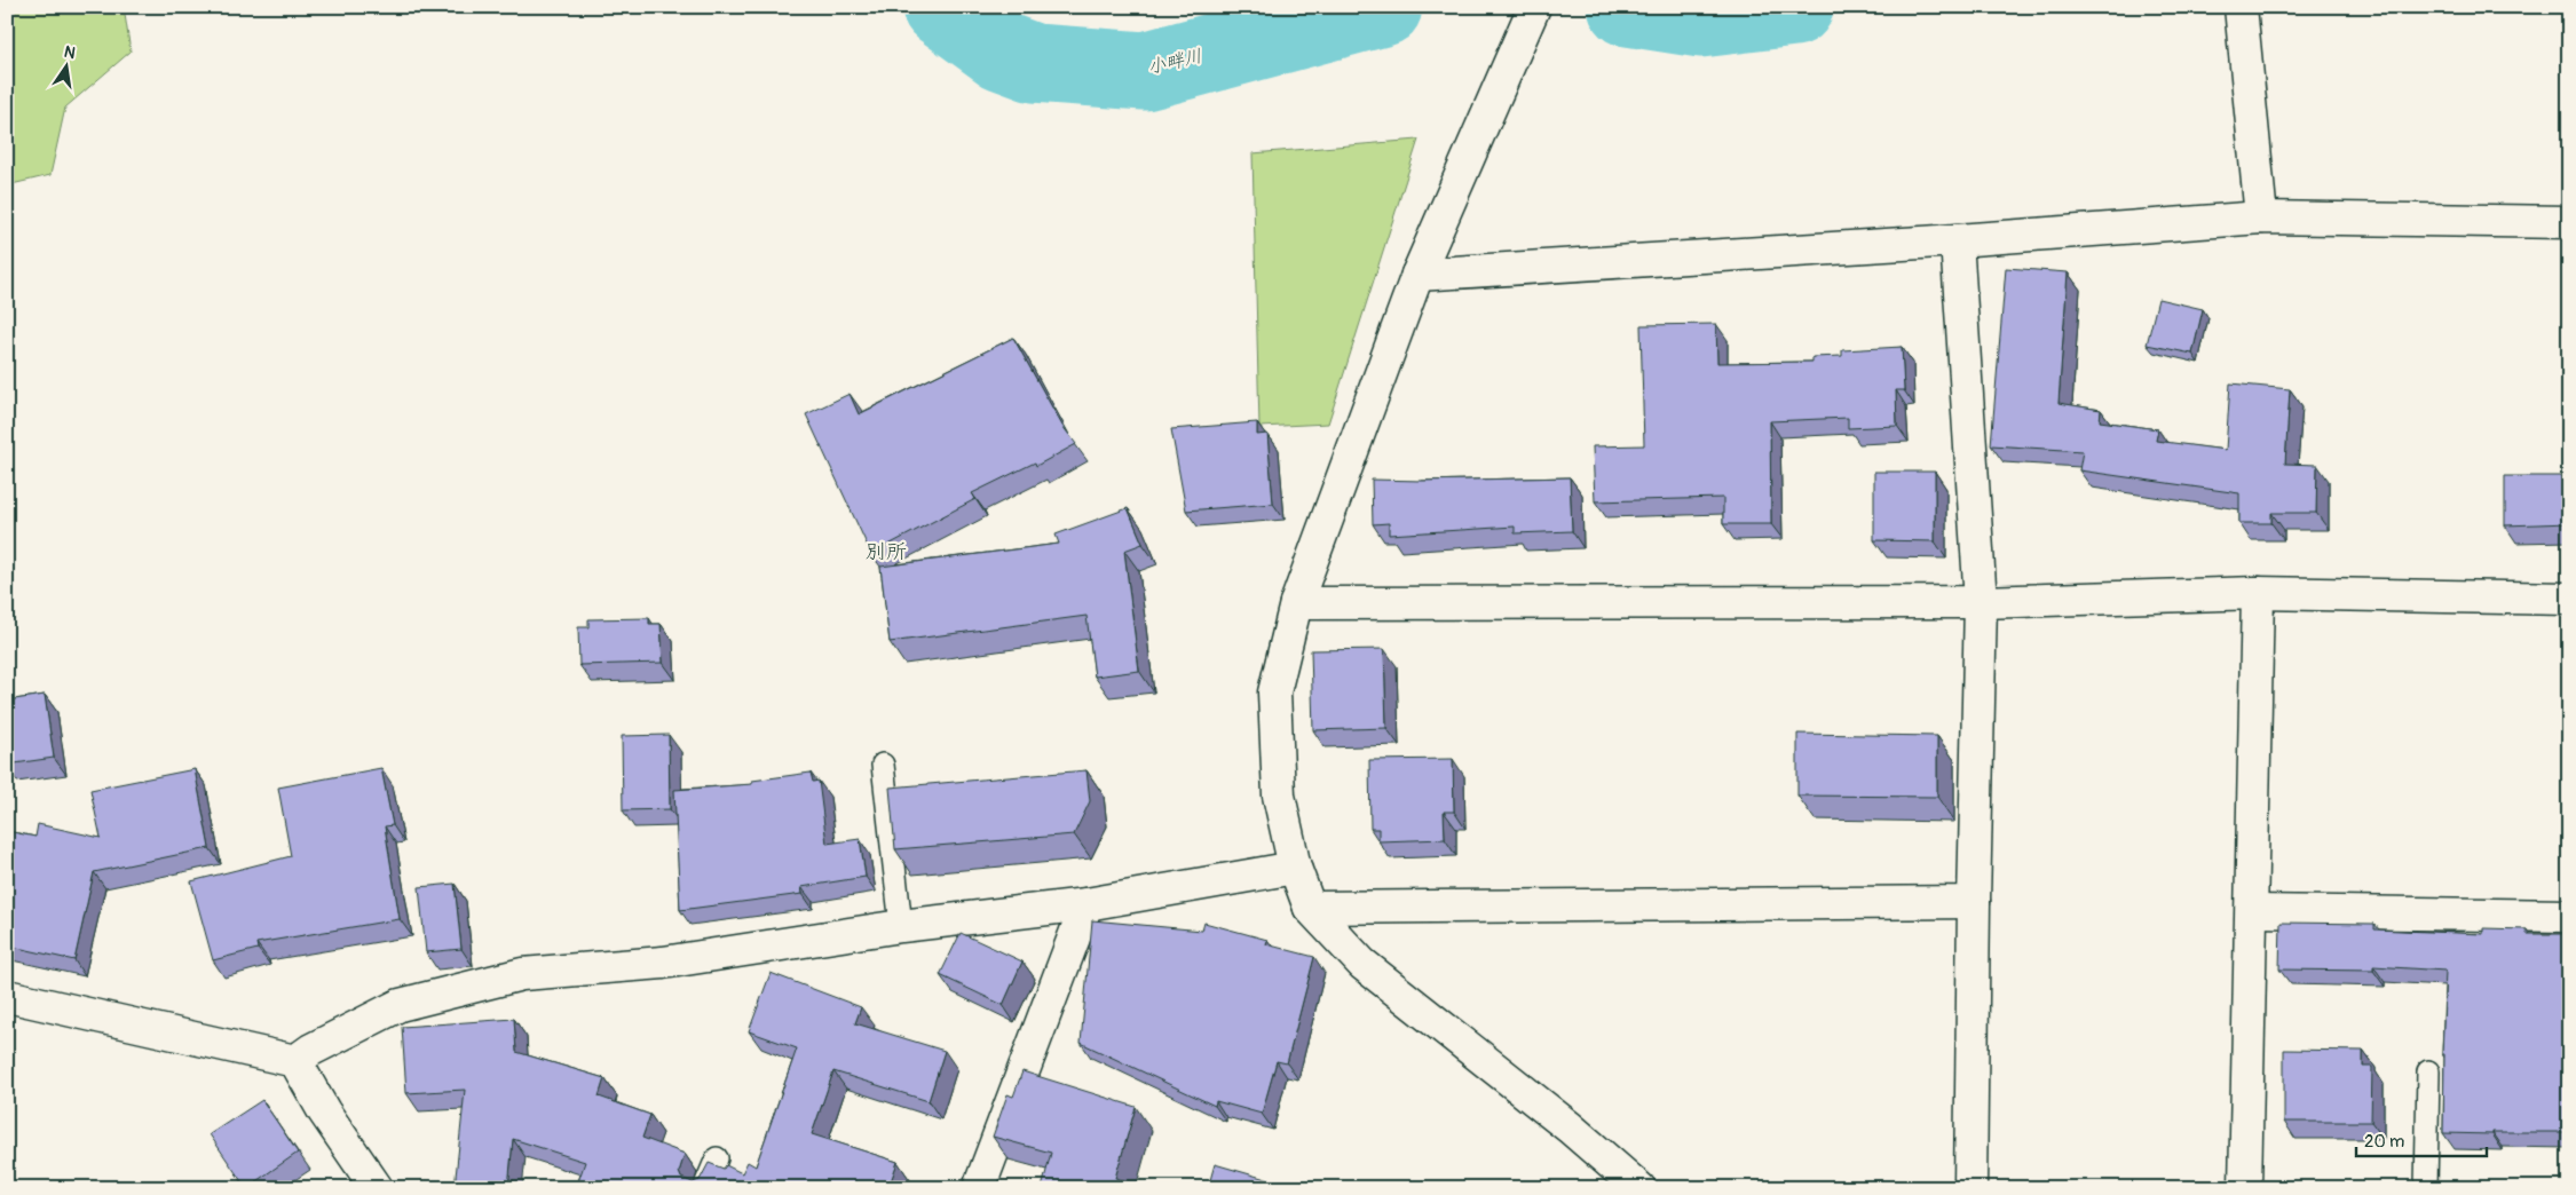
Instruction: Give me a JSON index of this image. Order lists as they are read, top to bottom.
{
  "districts": ["別所"],
  "water": ["小畔川"],
  "scale_bar": "20 m",
  "north": "top"
}
